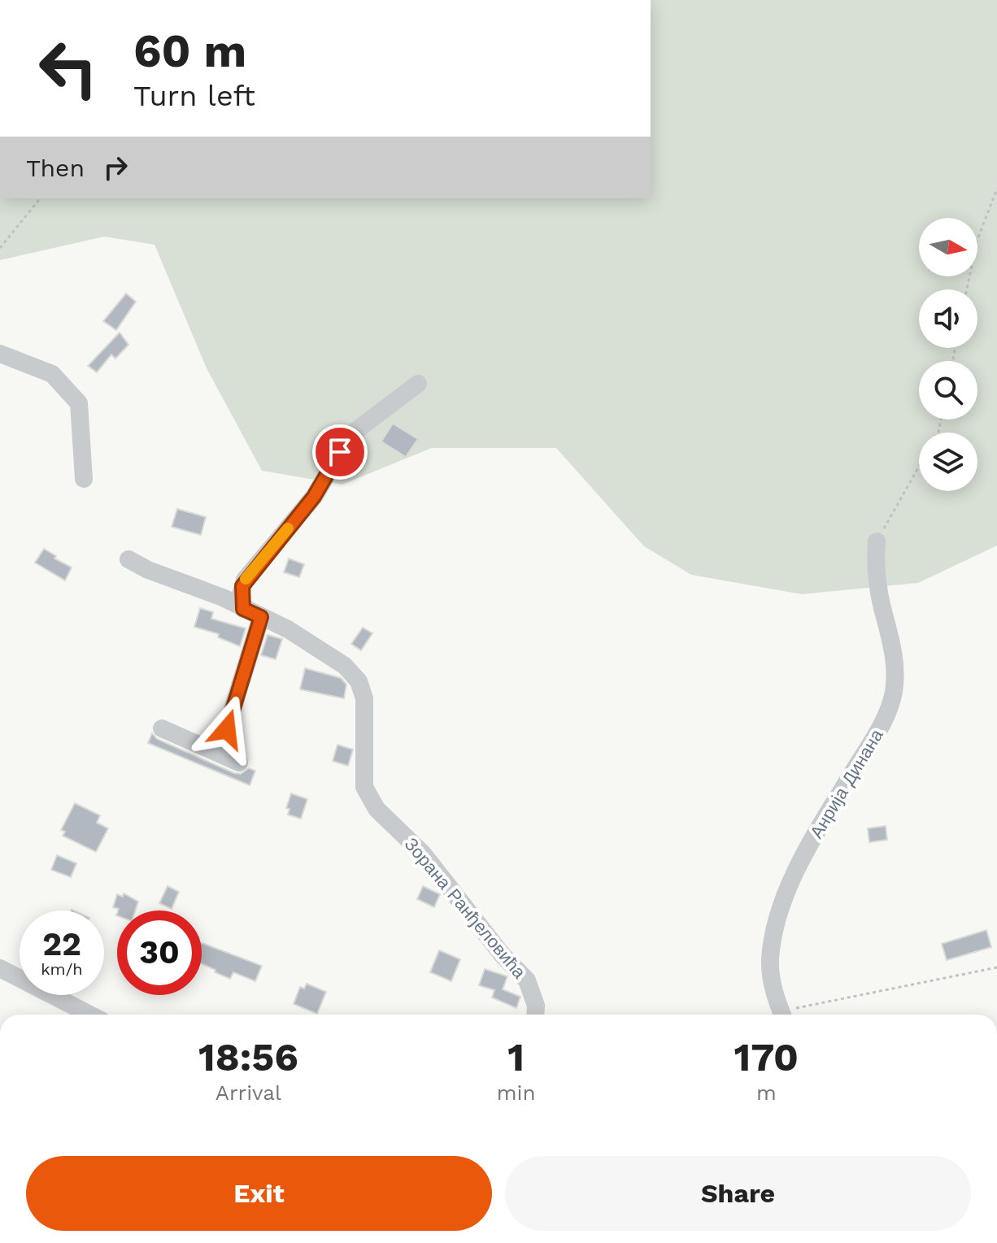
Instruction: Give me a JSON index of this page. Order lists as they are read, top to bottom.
{
  "streets": {
    "street": ["Анрија Динана", "Зорана Ранђеловића"]
  },
  "north": "right",
  "page": {
    "turn": ["60 m", "Turn left"],
    "then": "Then",
    "speed": "22 km/h",
    "limit": "30",
    "eta": [
      "18:56",
      "Arrival",
      "1",
      "min",
      "170",
      "m"
    ],
    "buttons": ["Exit", "Share"]
  }
}
